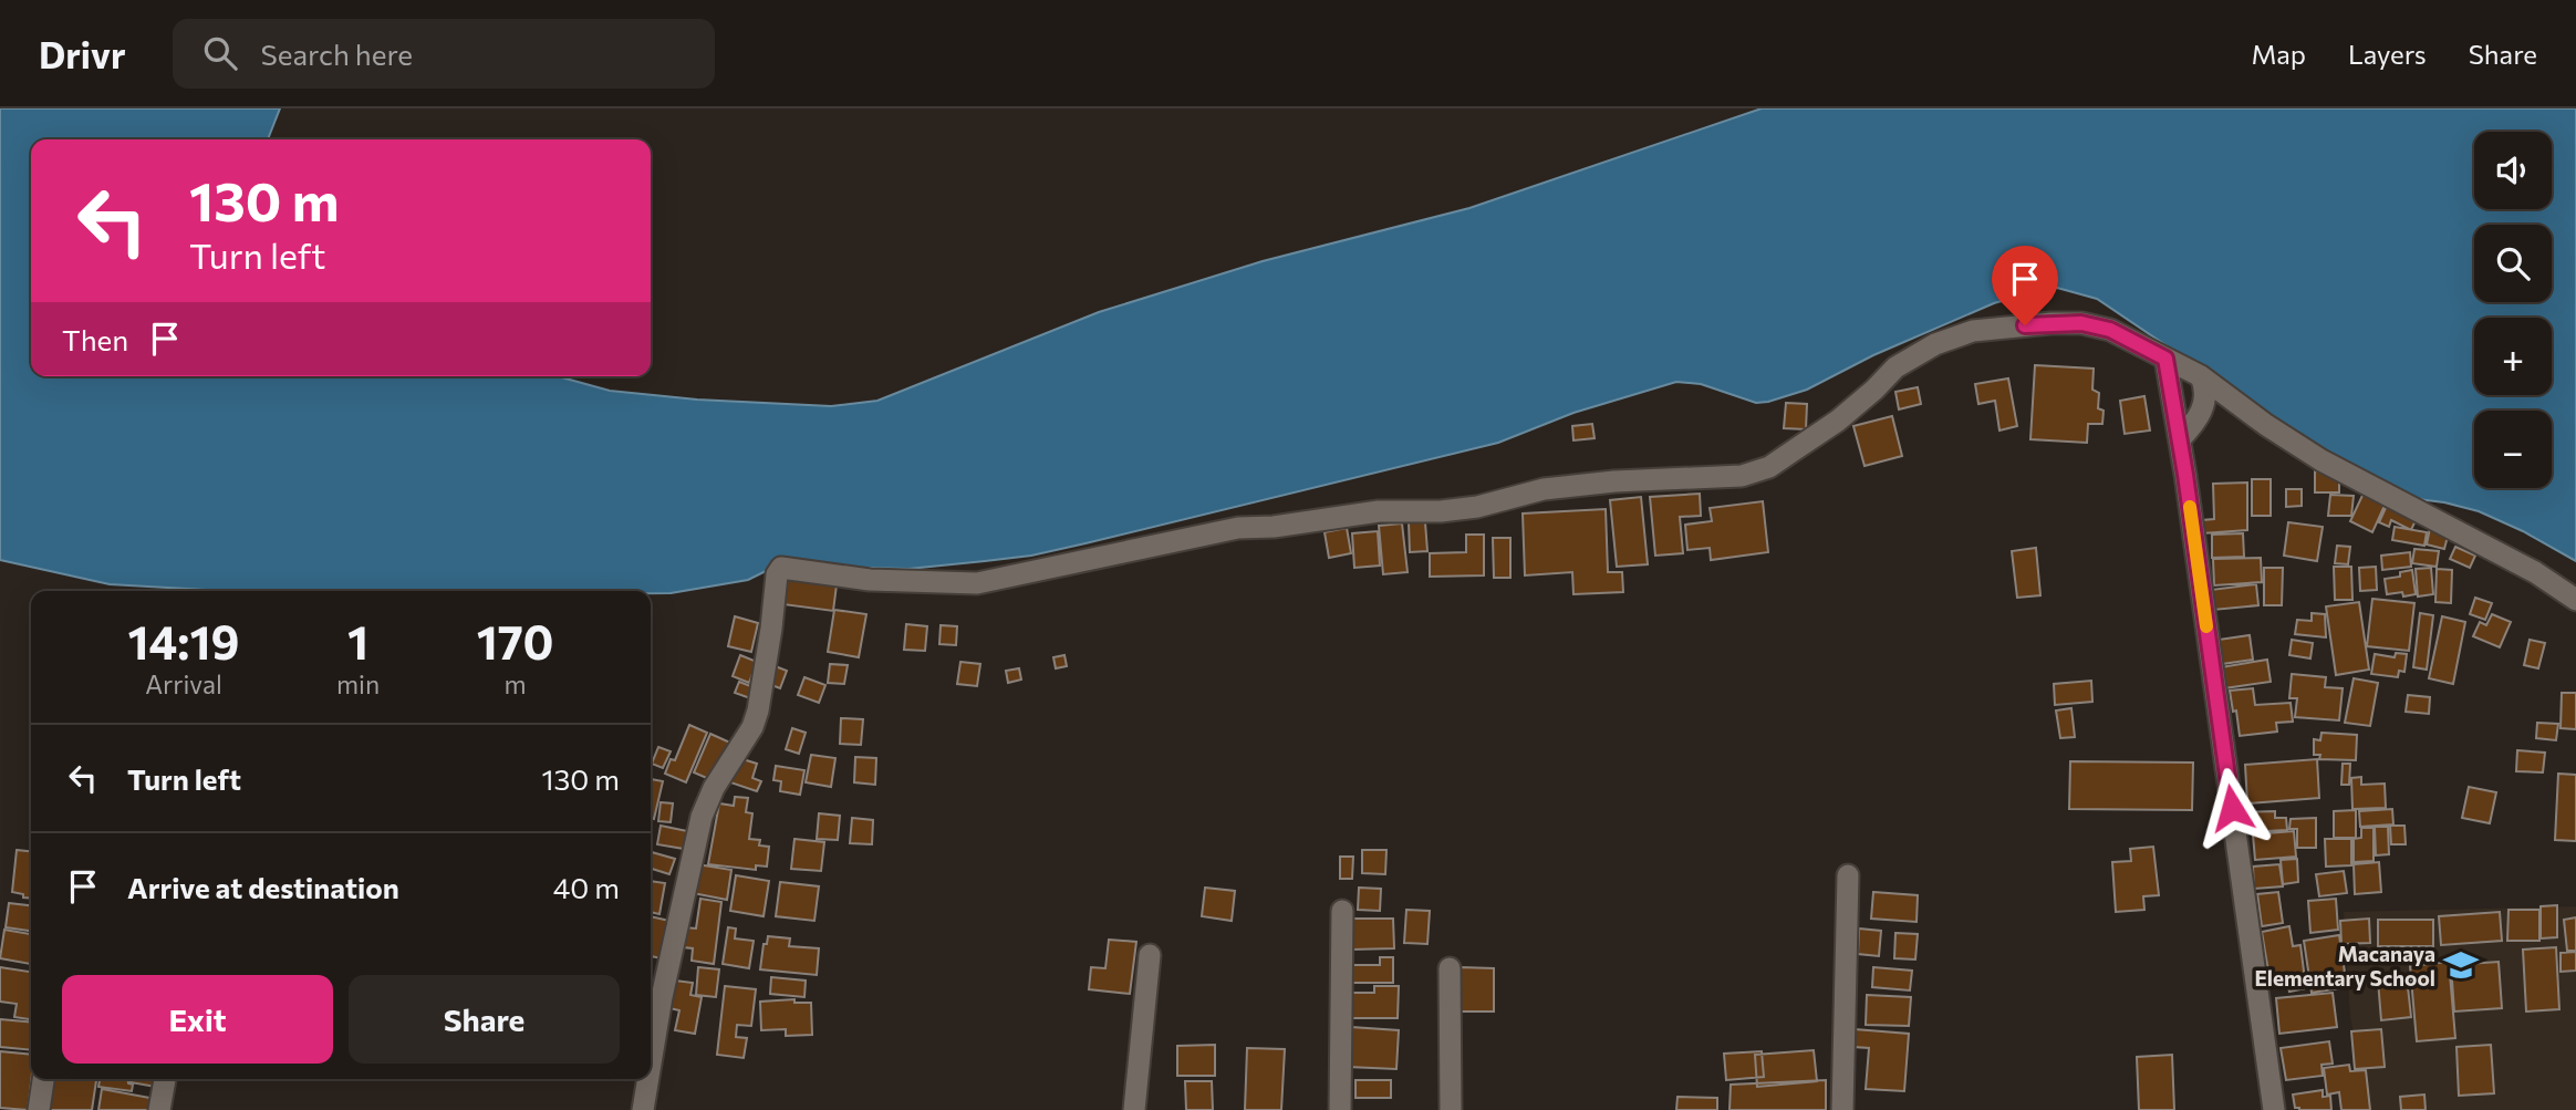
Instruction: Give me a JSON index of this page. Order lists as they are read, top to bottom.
{
  "places": {
    "school or university": ["Macanaya Elementary School"]
  },
  "page": {
    "header": "Drivr",
    "search": "Search here",
    "nav": ["Map", "Layers", "Share"],
    "map_buttons": ["+", "−"],
    "turn": ["130 m", "Turn left"],
    "then": "Then",
    "eta": [
      "14:19",
      "Arrival",
      "1",
      "min",
      "170",
      "m"
    ],
    "list": [
      {
        "name": "Turn left",
        "value": "130 m"
      },
      {
        "name": "Arrive at destination",
        "value": "40 m"
      }
    ],
    "buttons": ["Exit", "Share"]
  }
}
